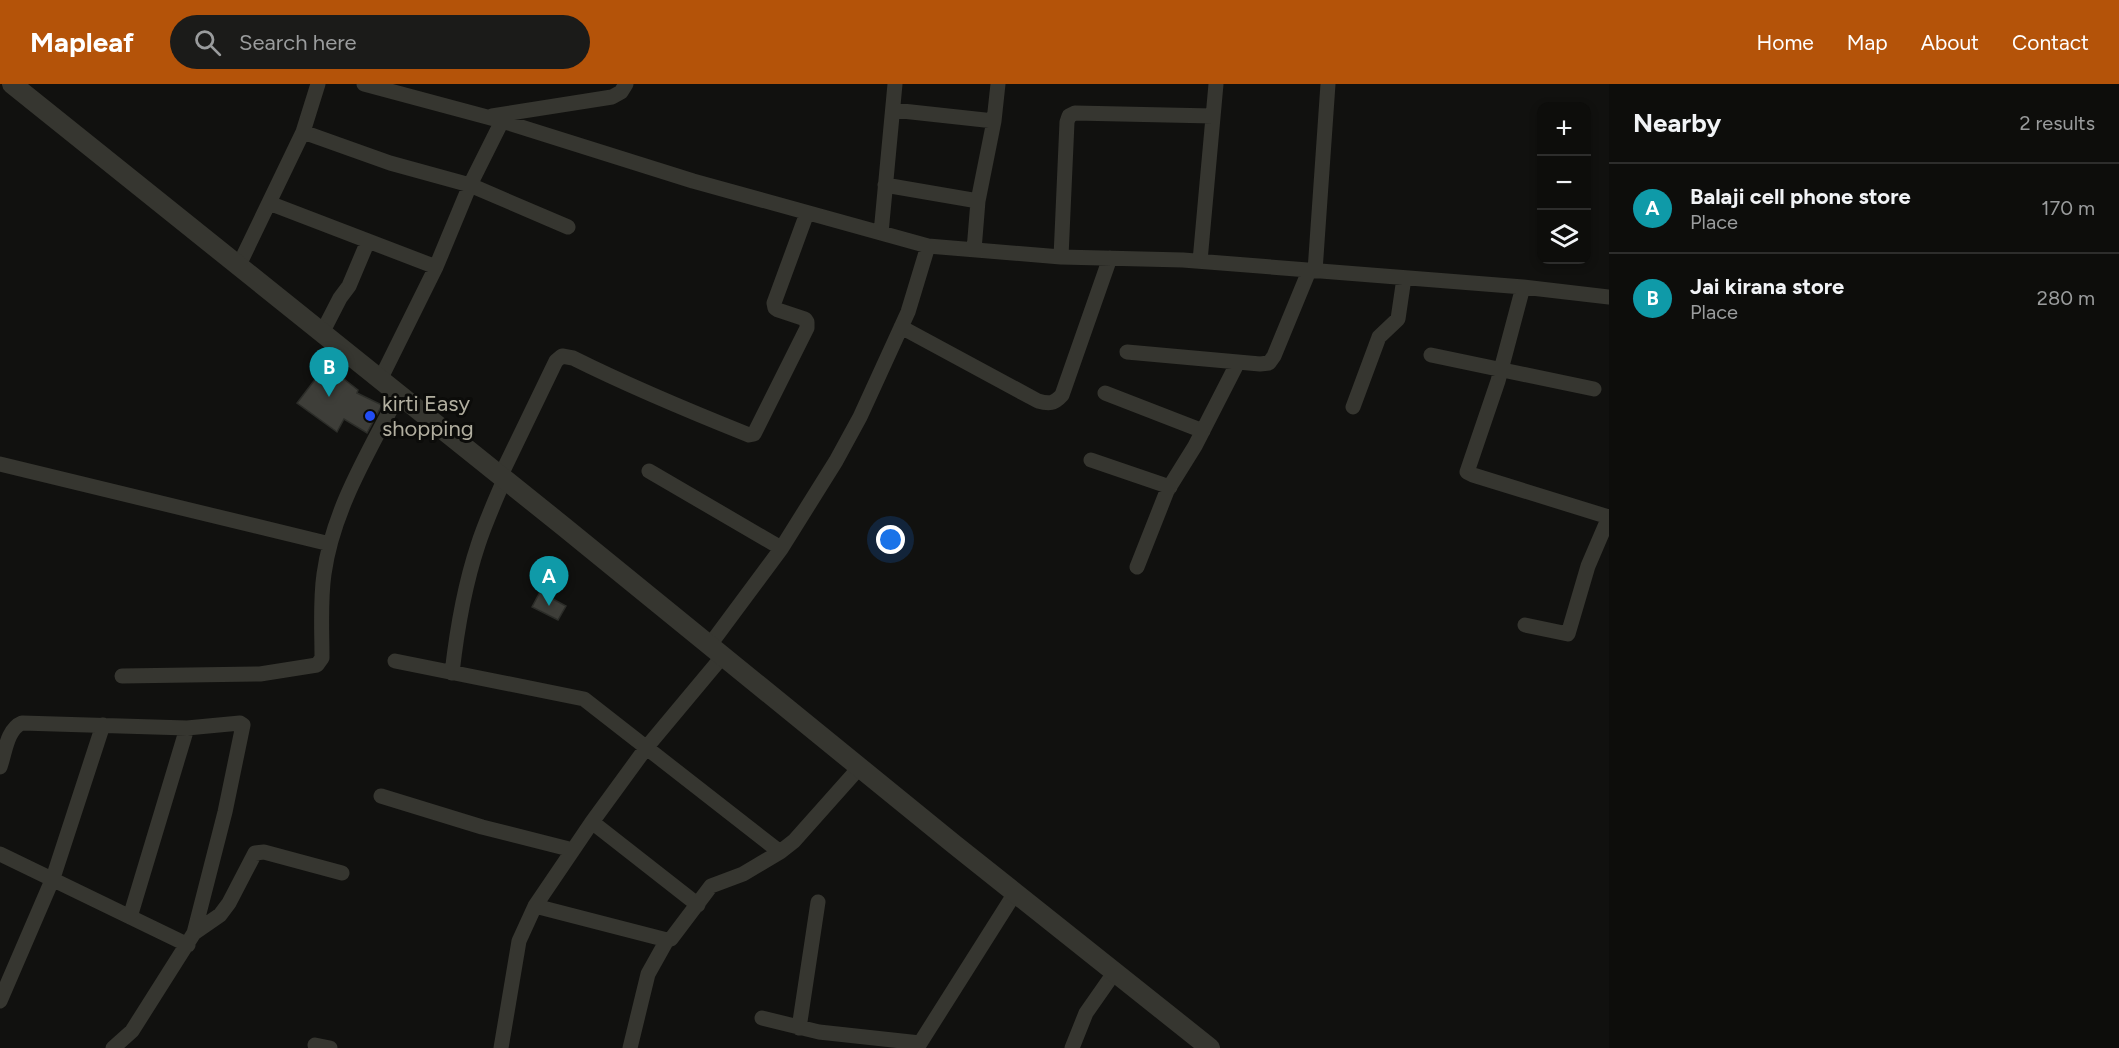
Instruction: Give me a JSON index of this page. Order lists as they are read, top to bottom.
{
  "places": ["kirti Easy shopping"],
  "page": {
    "header": "Mapleaf",
    "search": "Search here",
    "nav": [
      "Home",
      "Map",
      "About",
      "Contact"
    ],
    "heading": ["Nearby", "2 results"],
    "map_buttons": ["+", "−"],
    "list": [
      {
        "mark": "A",
        "name": "Balaji cell phone store",
        "note": "Place",
        "value": "170 m"
      },
      {
        "mark": "B",
        "name": "Jai kirana store",
        "note": "Place",
        "value": "280 m"
      }
    ],
    "pins": ["B", "A"]
  }
}
